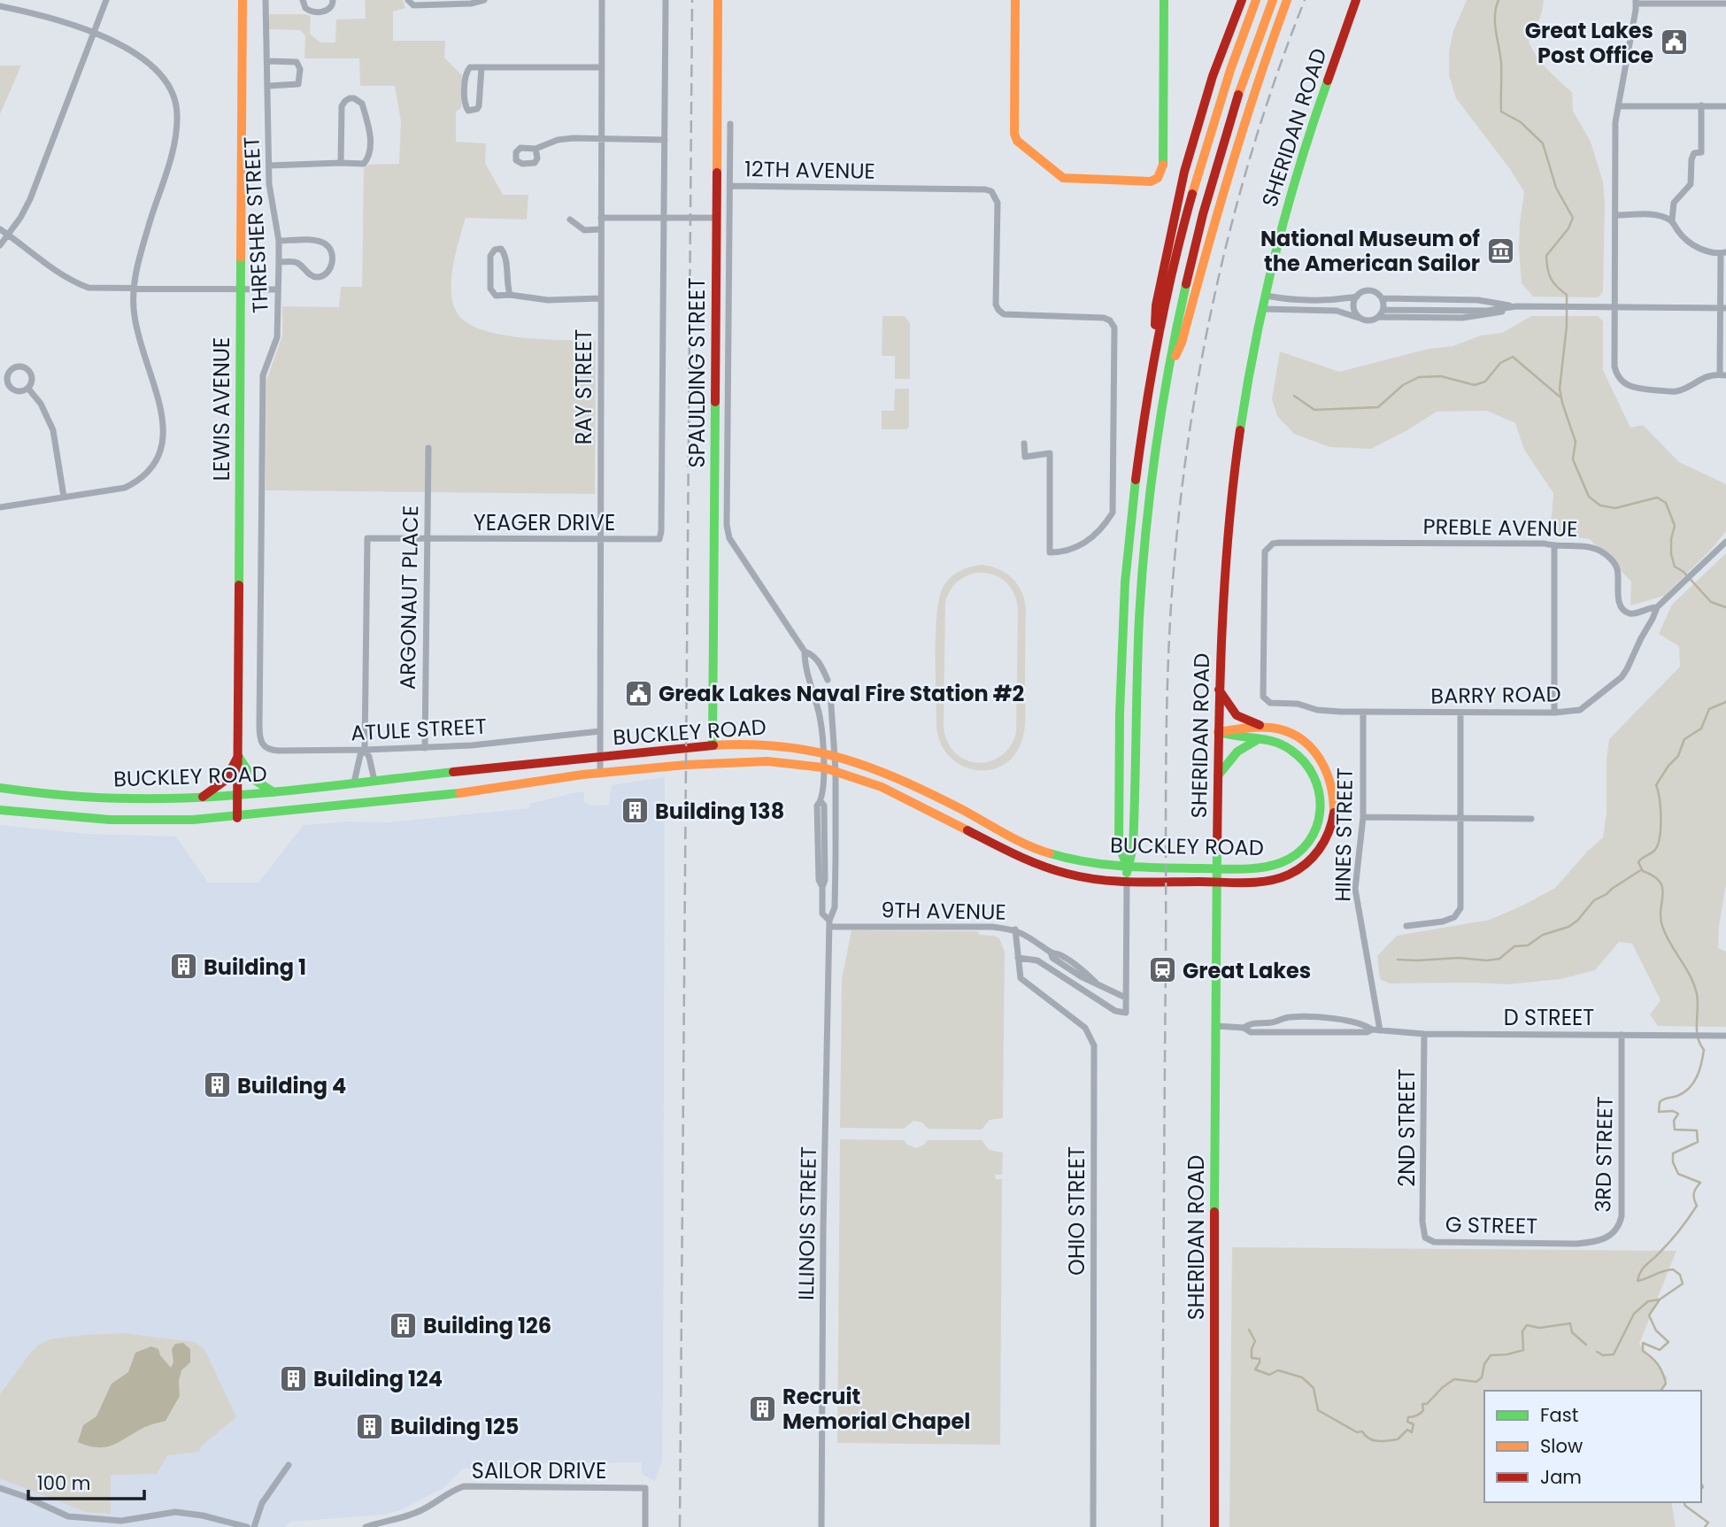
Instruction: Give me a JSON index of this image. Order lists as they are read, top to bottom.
{
  "streets": {
    "main road": [
      "SHERIDAN ROAD",
      "SPAULDING STREET",
      "LEWIS AVENUE",
      "BUCKLEY ROAD"
    ],
    "street": [
      "12TH AVENUE",
      "THRESHER STREET",
      "RAY STREET",
      "YEAGER DRIVE",
      "PREBLE AVENUE",
      "ARGONAUT PLACE",
      "BARRY ROAD",
      "ATULE STREET",
      "HINES STREET",
      "9TH AVENUE",
      "D STREET",
      "2ND STREET",
      "3RD STREET",
      "OHIO STREET",
      "ILLINOIS STREET",
      "G STREET",
      "SAILOR DRIVE"
    ]
  },
  "crossings": [
    ["SHERIDAN ROAD", "BUCKLEY ROAD"],
    ["SHERIDAN ROAD", "D STREET"],
    ["THRESHER STREET", "ATULE STREET"],
    ["SPAULDING STREET", "BUCKLEY ROAD"],
    ["RAY STREET", "YEAGER DRIVE"],
    ["RAY STREET", "ATULE STREET"],
    ["RAY STREET", "BUCKLEY ROAD"],
    ["LEWIS AVENUE", "BUCKLEY ROAD"],
    ["YEAGER DRIVE", "ARGONAUT PLACE"],
    ["YEAGER DRIVE", "ATULE STREET"],
    ["PREBLE AVENUE", "BARRY ROAD"],
    ["ARGONAUT PLACE", "ATULE STREET"],
    ["BARRY ROAD", "HINES STREET"],
    ["BUCKLEY ROAD", "ILLINOIS STREET"],
    ["HINES STREET", "D STREET"],
    ["9TH AVENUE", "OHIO STREET"],
    ["9TH AVENUE", "ILLINOIS STREET"],
    ["D STREET", "2ND STREET"],
    ["D STREET", "3RD STREET"],
    ["2ND STREET", "G STREET"],
    ["3RD STREET", "G STREET"]
  ],
  "places": {
    "public building": ["Great Lakes Post Office", "Greak Lakes Naval Fire Station #2"],
    "museum": ["National Museum of the American Sailor"],
    "building": [
      "Building 138",
      "Building 1",
      "Building 4",
      "Building 126",
      "Building 124",
      "Recruit Memorial Chapel",
      "Building 125"
    ],
    "station": ["Great Lakes"]
  },
  "legend": ["Fast", "Slow", "Jam"],
  "scale_bar": "100 m"
}
